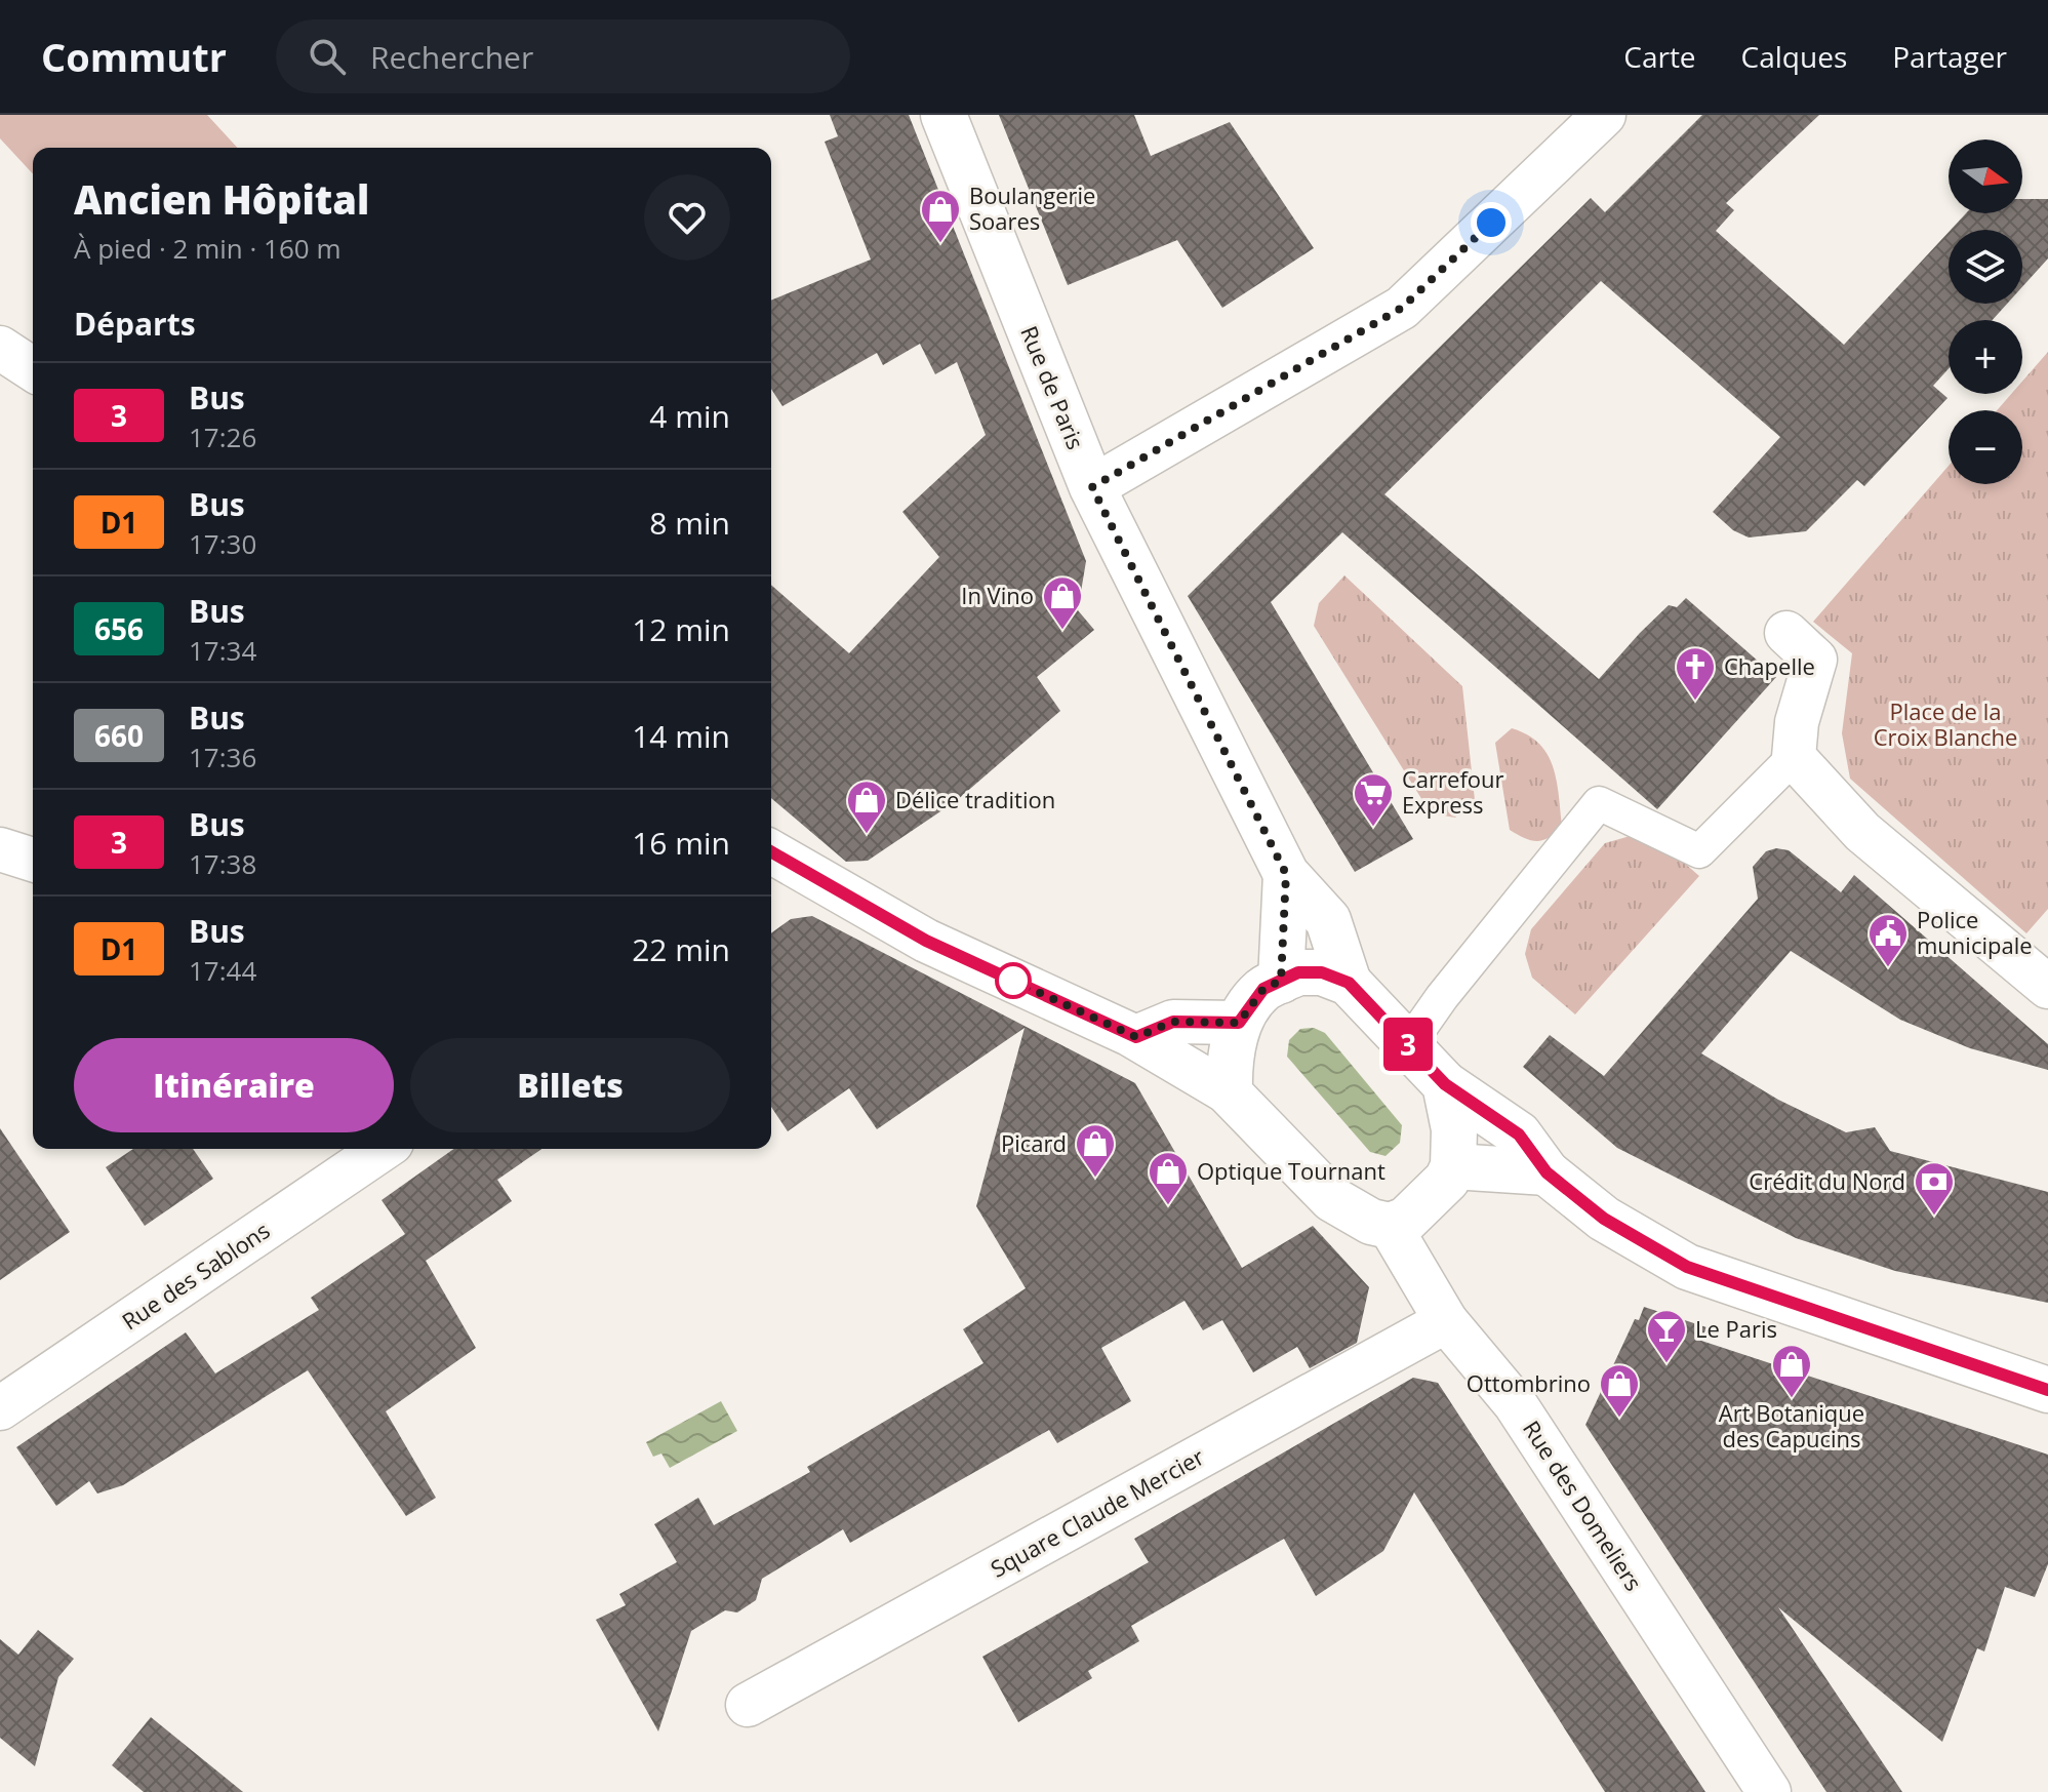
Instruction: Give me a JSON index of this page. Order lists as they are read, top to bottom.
{
  "streets": {
    "street": [
      "Rue de Paris",
      "Rue des Sablons",
      "Rue des Domeliers",
      "Square Claude Mercier"
    ]
  },
  "crossings": [
    ["Rue de Paris", "Rue des Domeliers"],
    ["Rue des Domeliers", "Square Claude Mercier"]
  ],
  "parks": ["Place de la Croix Blanche"],
  "places": {
    "shop": [
      "Boulangerie Soares",
      "In Vino",
      "Délice tradition",
      "Picard",
      "Optique Tournant",
      "Art Botanique des Capucins",
      "Ottombrino"
    ],
    "church": ["Chapelle"],
    "supermarket": ["Carrefour Express"],
    "public building": ["Police municipale"],
    "bank": ["Crédit du Nord"],
    "bar": ["Le Paris"]
  },
  "lines": ["bus line 3"],
  "north": "right",
  "page": {
    "header": "Commutr",
    "search": "Rechercher",
    "nav": ["Carte", "Calques", "Partager"],
    "on_map": "3",
    "map_buttons": ["+", "−"],
    "heading": [
      ["Ancien Hôpital", "À pied · 2 min · 160 m"],
      "Départs"
    ],
    "list": [
      {
        "mark": "3",
        "name": "Bus",
        "note": "17:26",
        "value": "4 min"
      },
      {
        "mark": "D1",
        "name": "Bus",
        "note": "17:30",
        "value": "8 min"
      },
      {
        "mark": "656",
        "name": "Bus",
        "note": "17:34",
        "value": "12 min"
      },
      {
        "mark": "660",
        "name": "Bus",
        "note": "17:36",
        "value": "14 min"
      },
      {
        "mark": "3",
        "name": "Bus",
        "note": "17:38",
        "value": "16 min"
      },
      {
        "mark": "D1",
        "name": "Bus",
        "note": "17:44",
        "value": "22 min"
      }
    ],
    "buttons": ["Itinéraire", "Billets"]
  }
}
